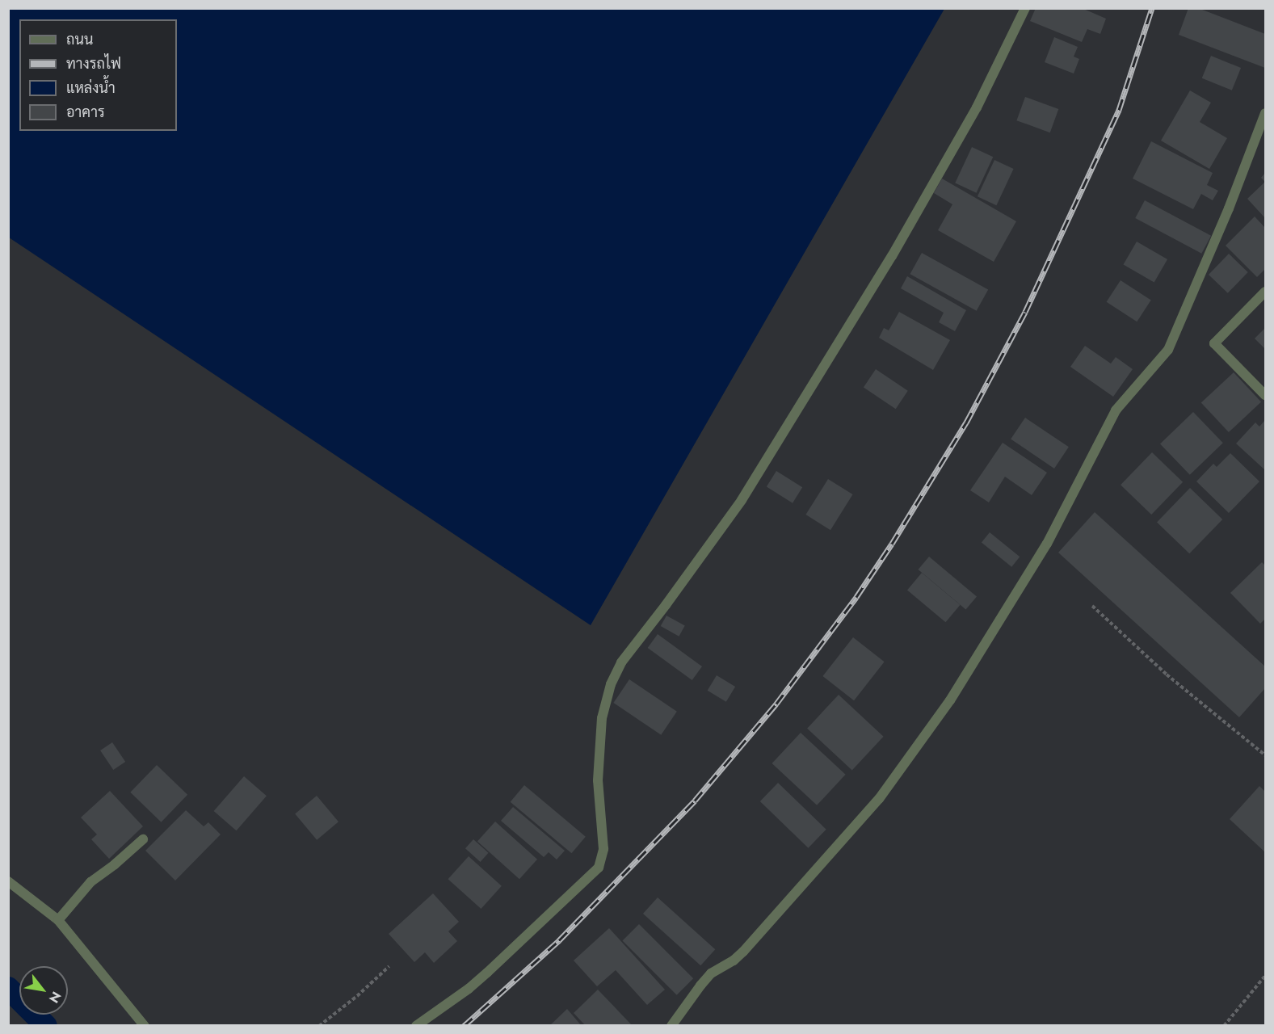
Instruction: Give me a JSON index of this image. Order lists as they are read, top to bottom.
{
  "legend": [
    "ถนน",
    "ทางรถไฟ",
    "แหล่งน้ำ",
    "อาคาร"
  ],
  "north": "bottom right"
}
